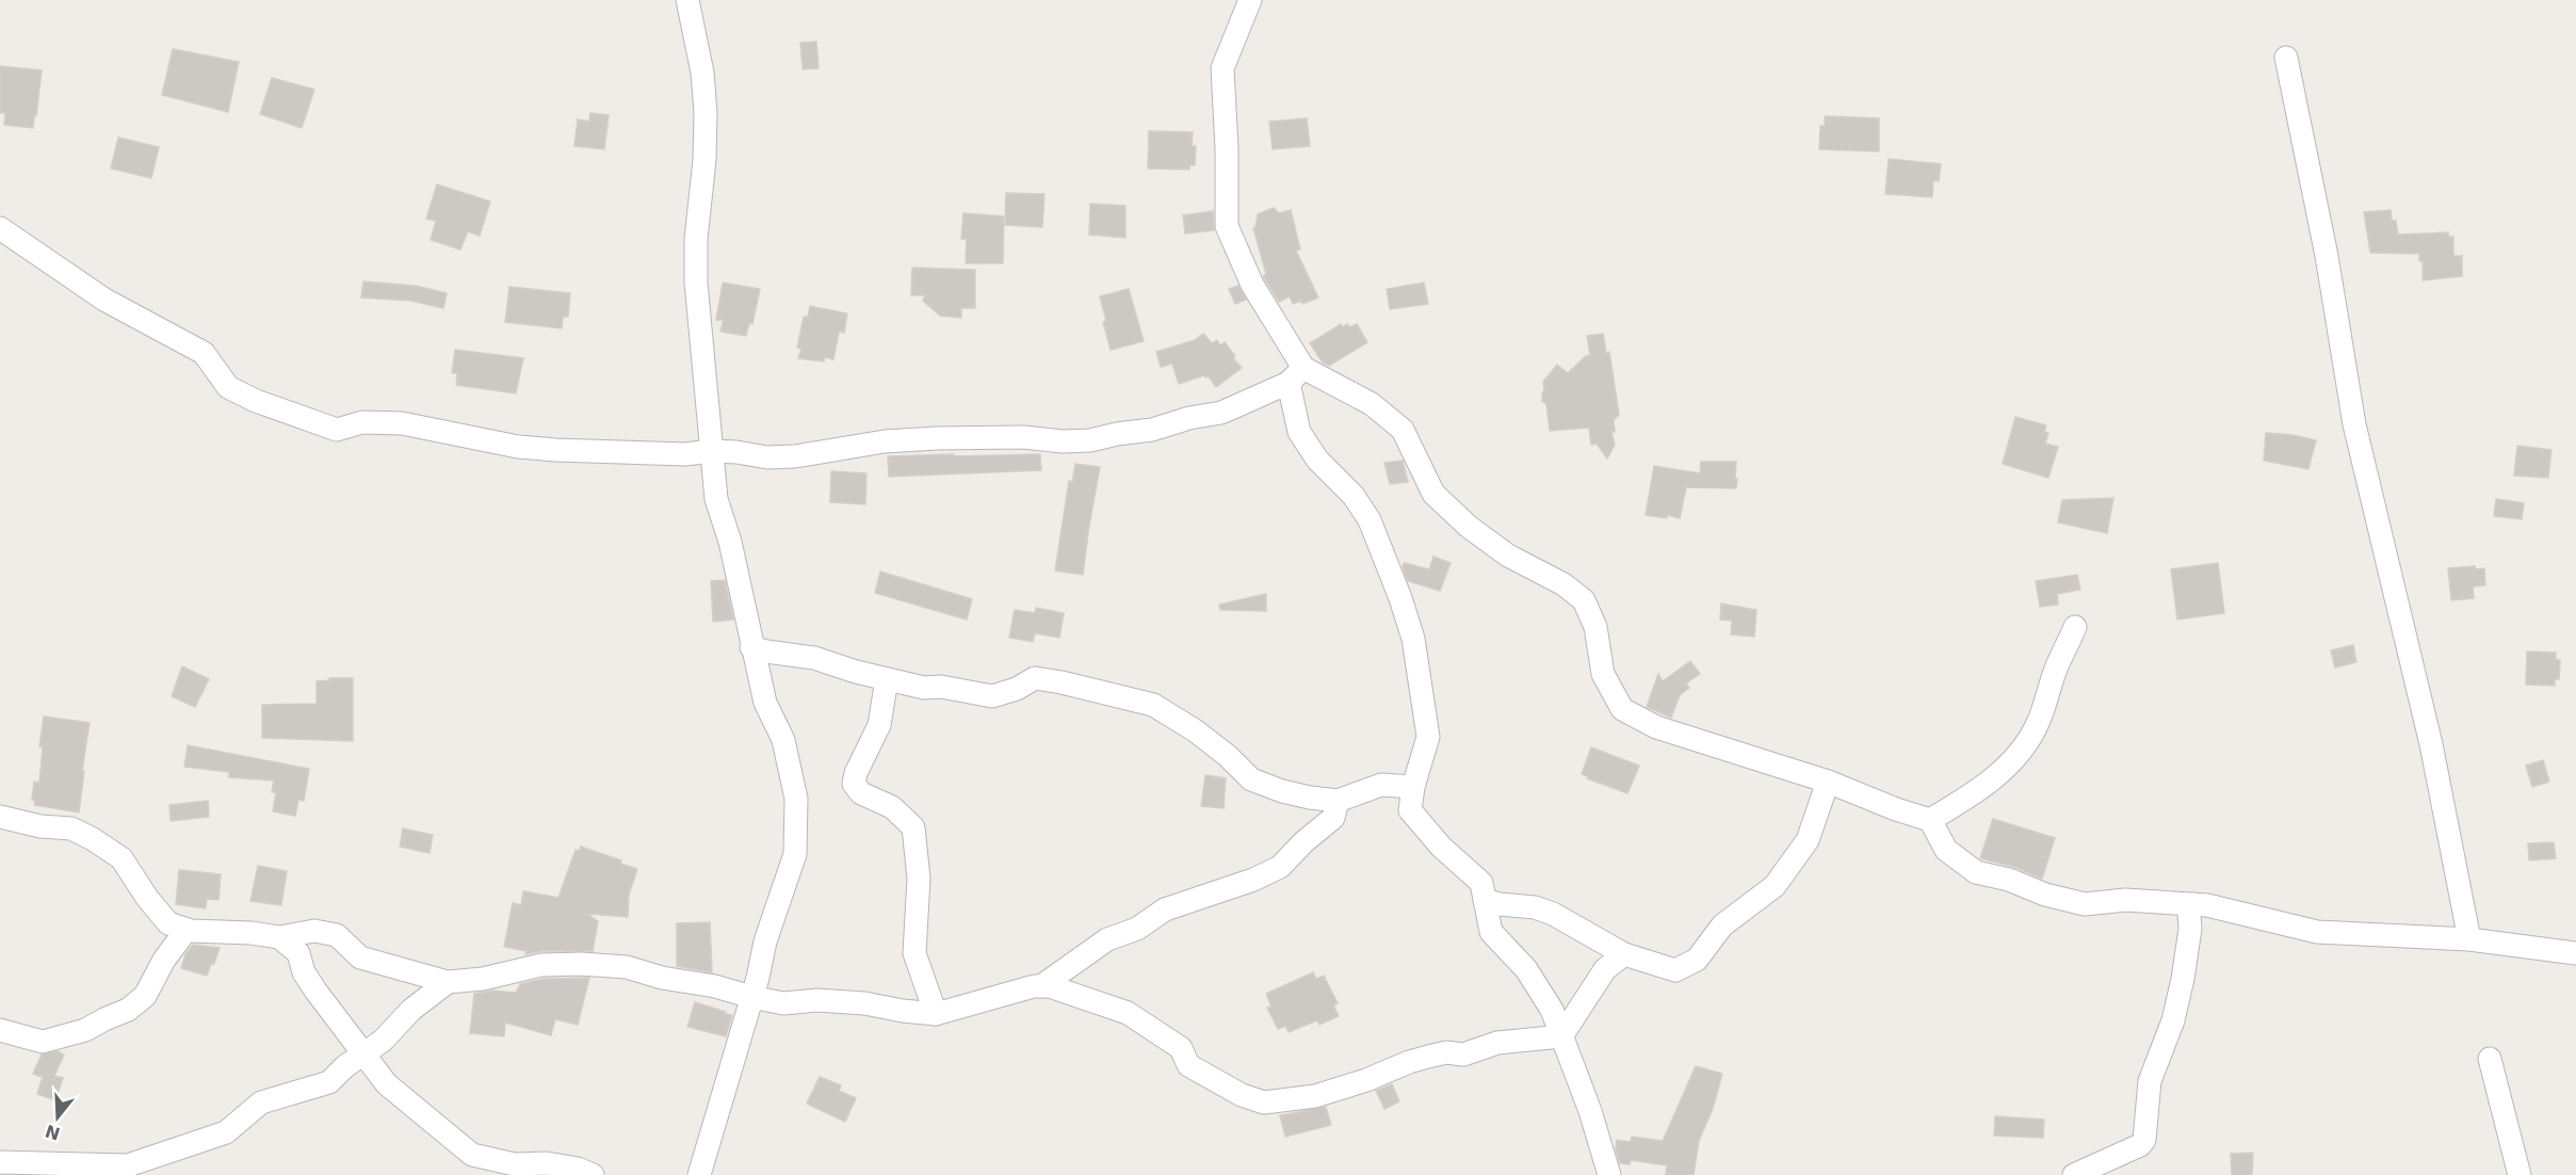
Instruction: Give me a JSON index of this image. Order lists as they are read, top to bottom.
{
  "north": "bottom"
}
